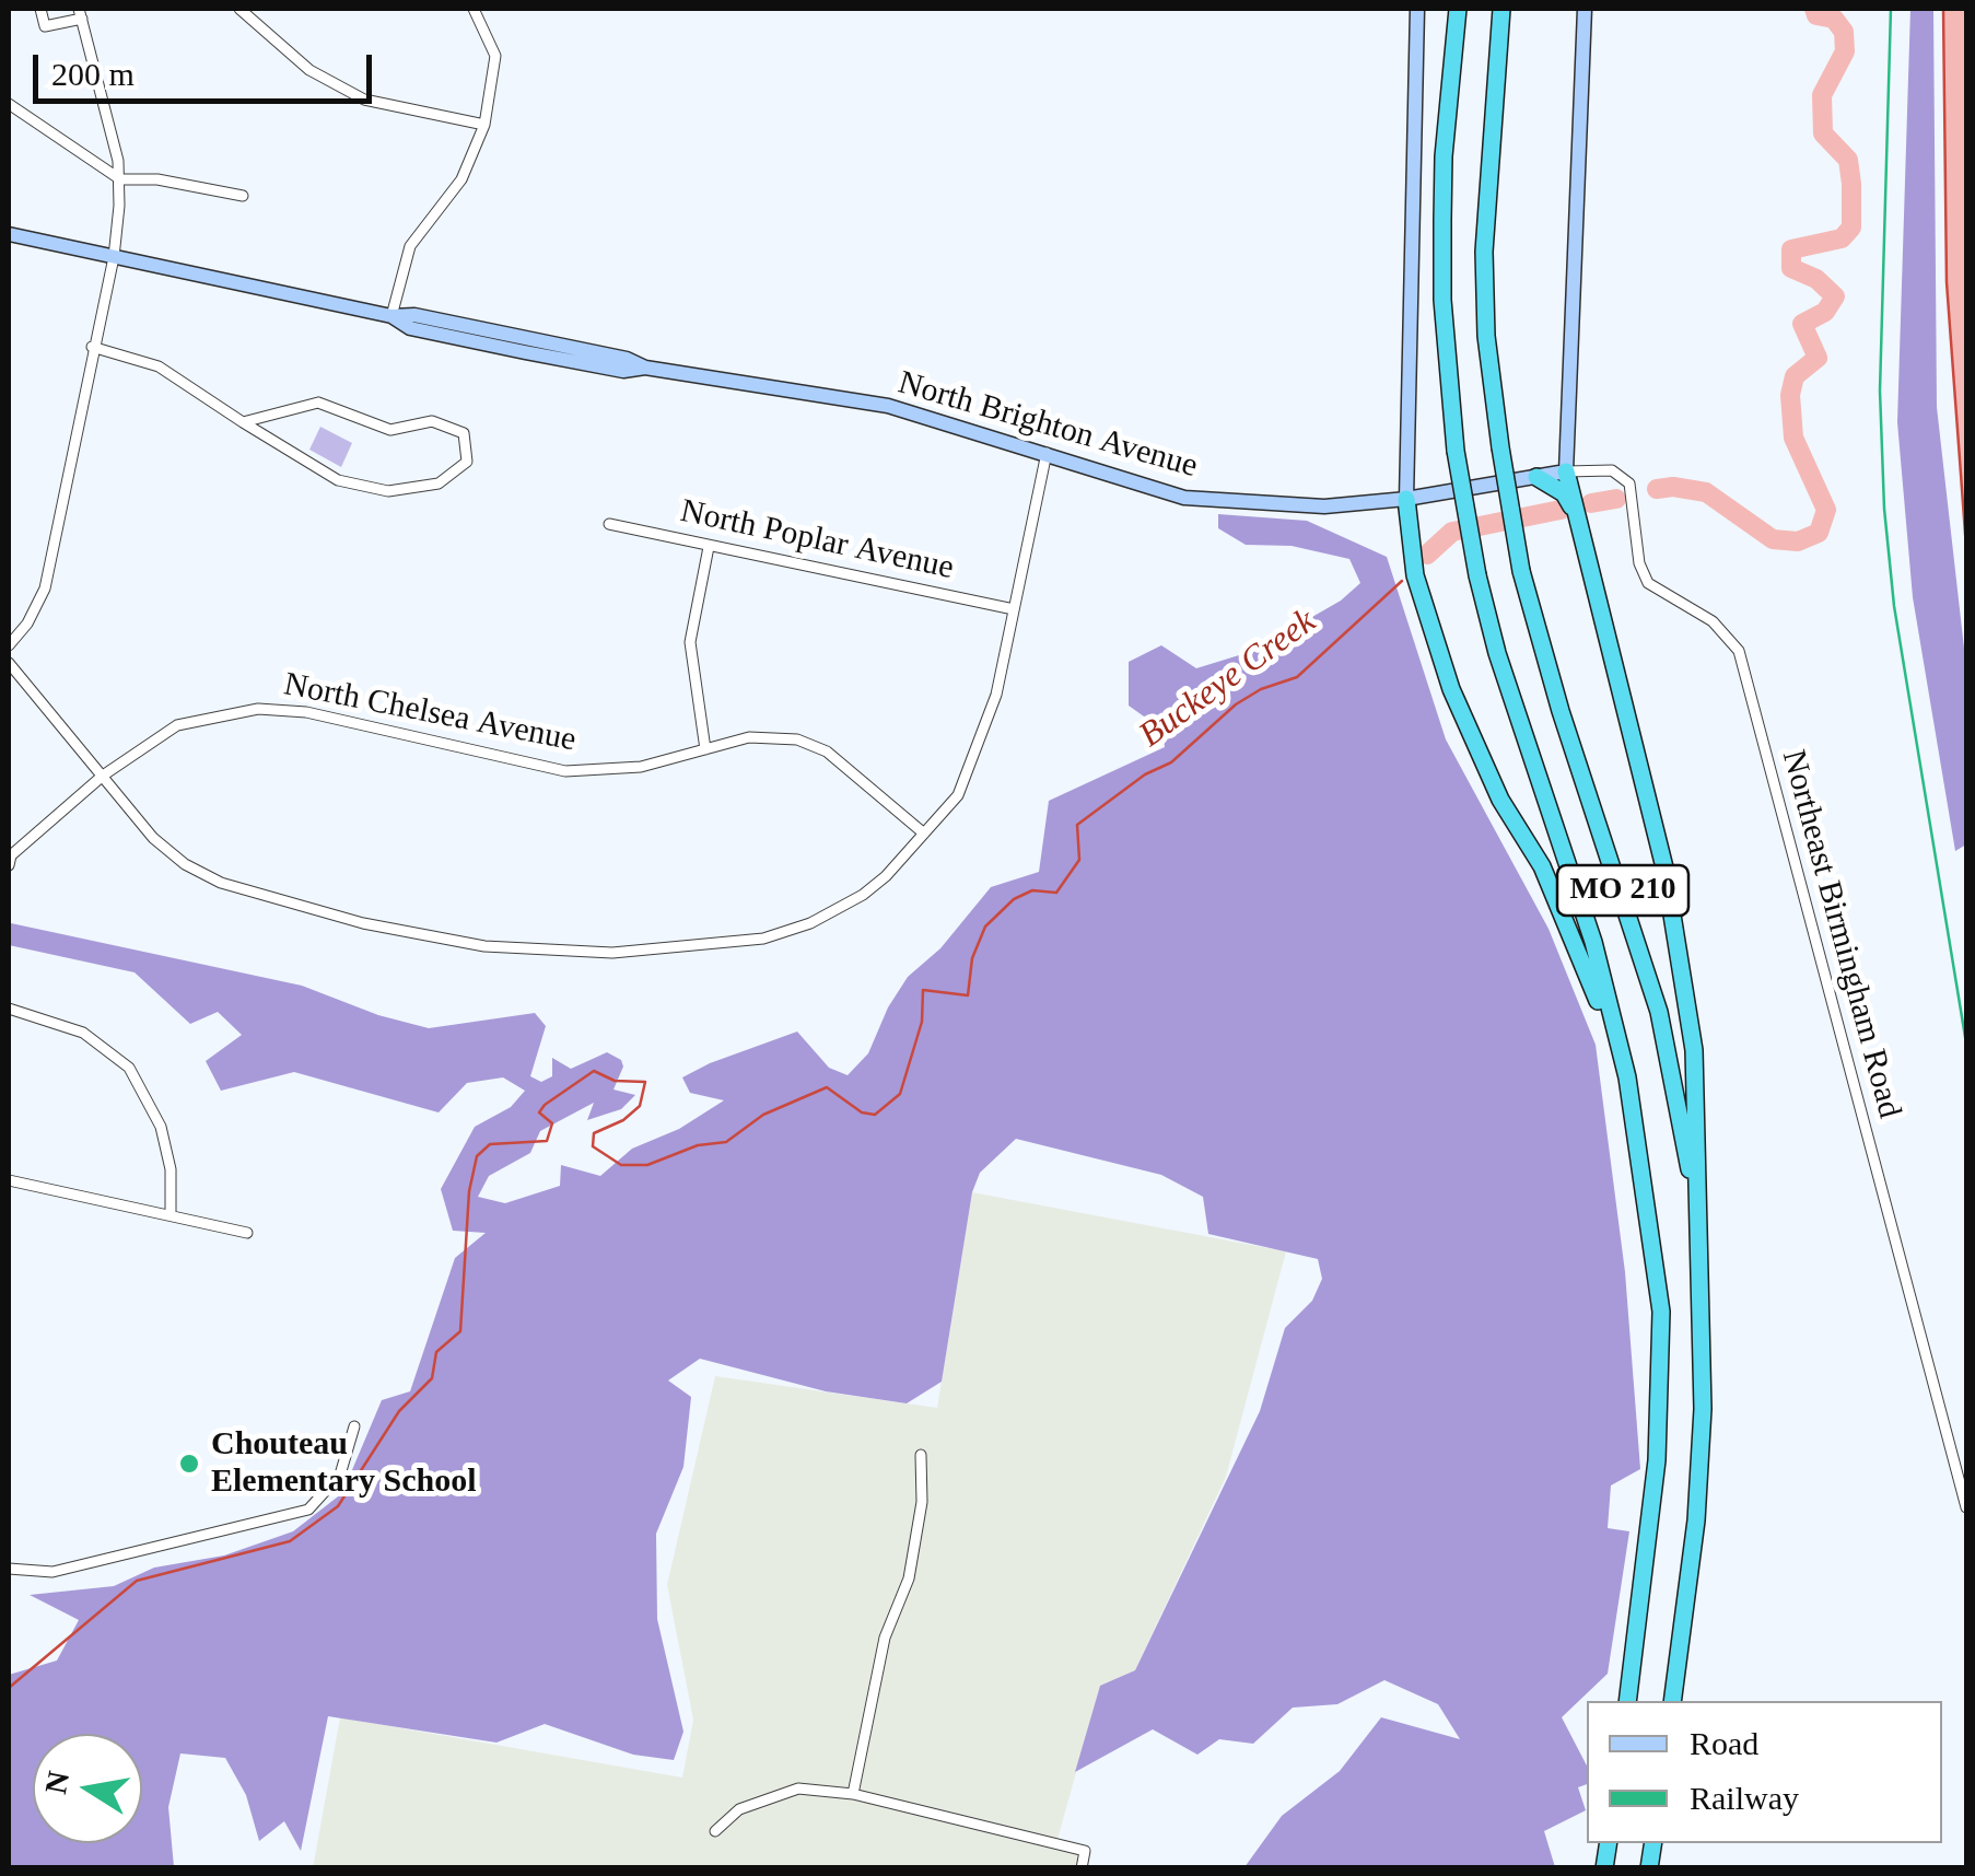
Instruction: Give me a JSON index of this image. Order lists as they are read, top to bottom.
{
  "streets": {
    "highway": ["MO 210"],
    "main road": ["North Brighton Avenue"],
    "street": ["North Poplar Avenue", "North Chelsea Avenue", "Northeast Birmingham Road"]
  },
  "crossings": [
    ["North Brighton Avenue", "Northeast Birmingham Road"]
  ],
  "water": ["Buckeye Creek"],
  "places": ["Chouteau Elementary School"],
  "legend": ["Road", "Railway"],
  "scale_bar": "200 m",
  "north": "left"
}
